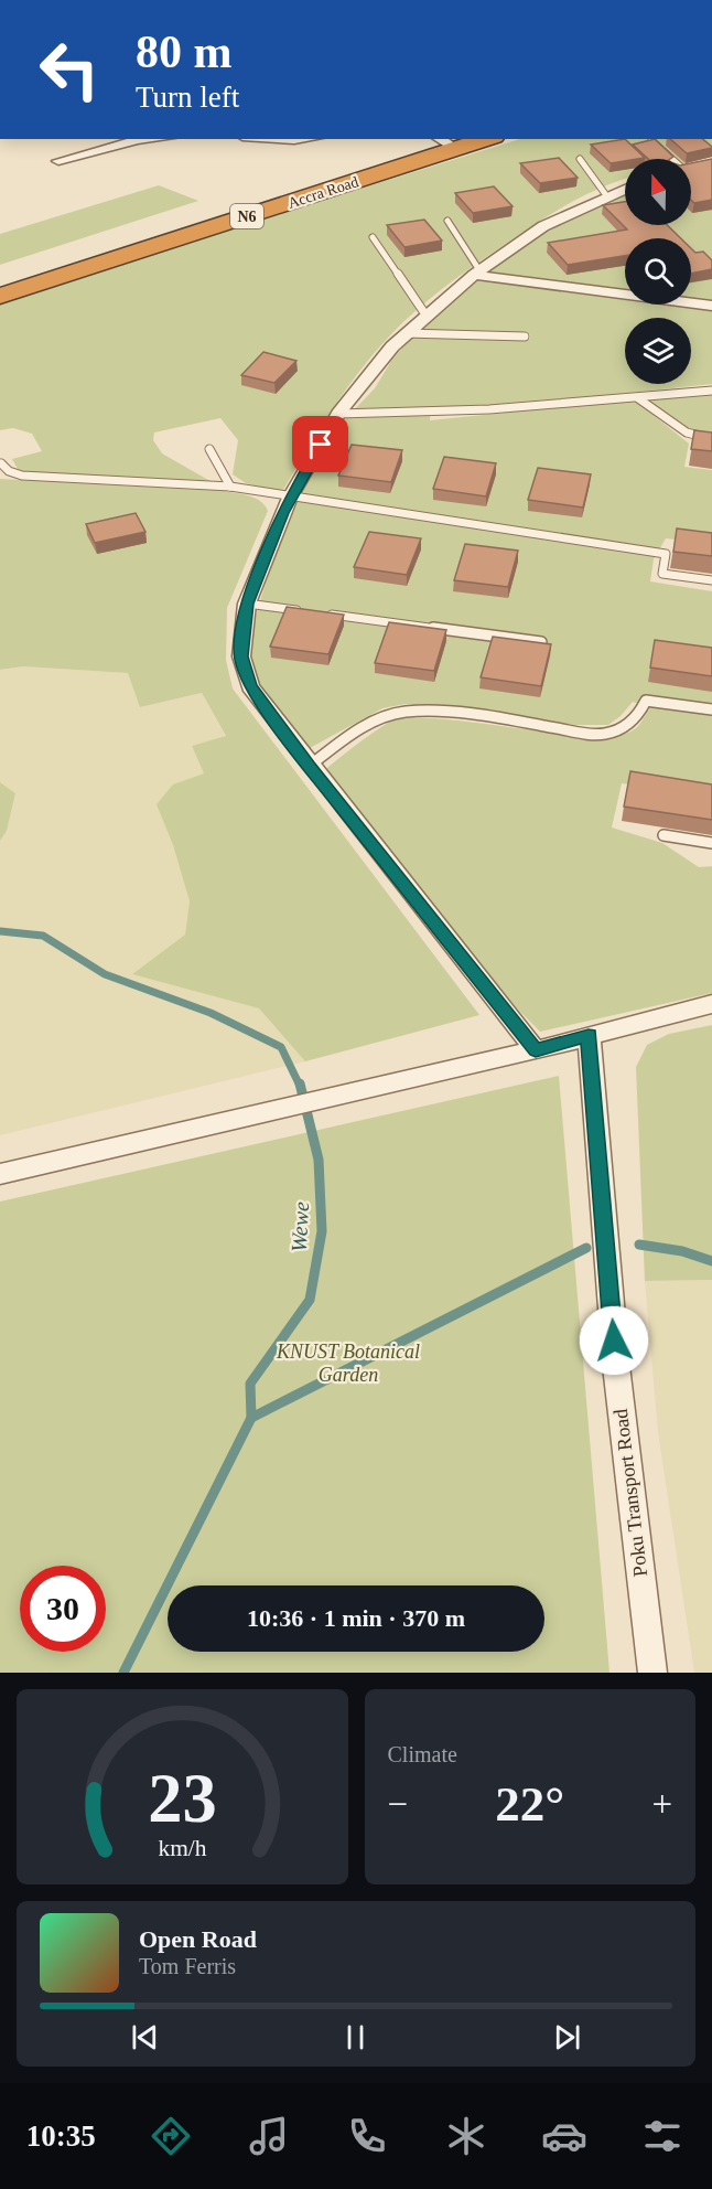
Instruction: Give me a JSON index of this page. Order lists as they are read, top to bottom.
{
  "streets": {
    "highway": ["Accra Road", "N6"],
    "street": ["Poku Transport Road"]
  },
  "water": ["Wewe"],
  "parks": ["KNUST Botanical Garden"],
  "north": "top",
  "page": {
    "turn": ["80 m", "Turn left"],
    "limit": "30",
    "trip": "10:36 · 1 min · 370 m",
    "tile": "Climate",
    "heat": ["−", "22°", "+"],
    "song": ["Open Road", "Tom Ferris"],
    "tabs": "10:35",
    "gauge": ["23", "km/h"]
  }
}
